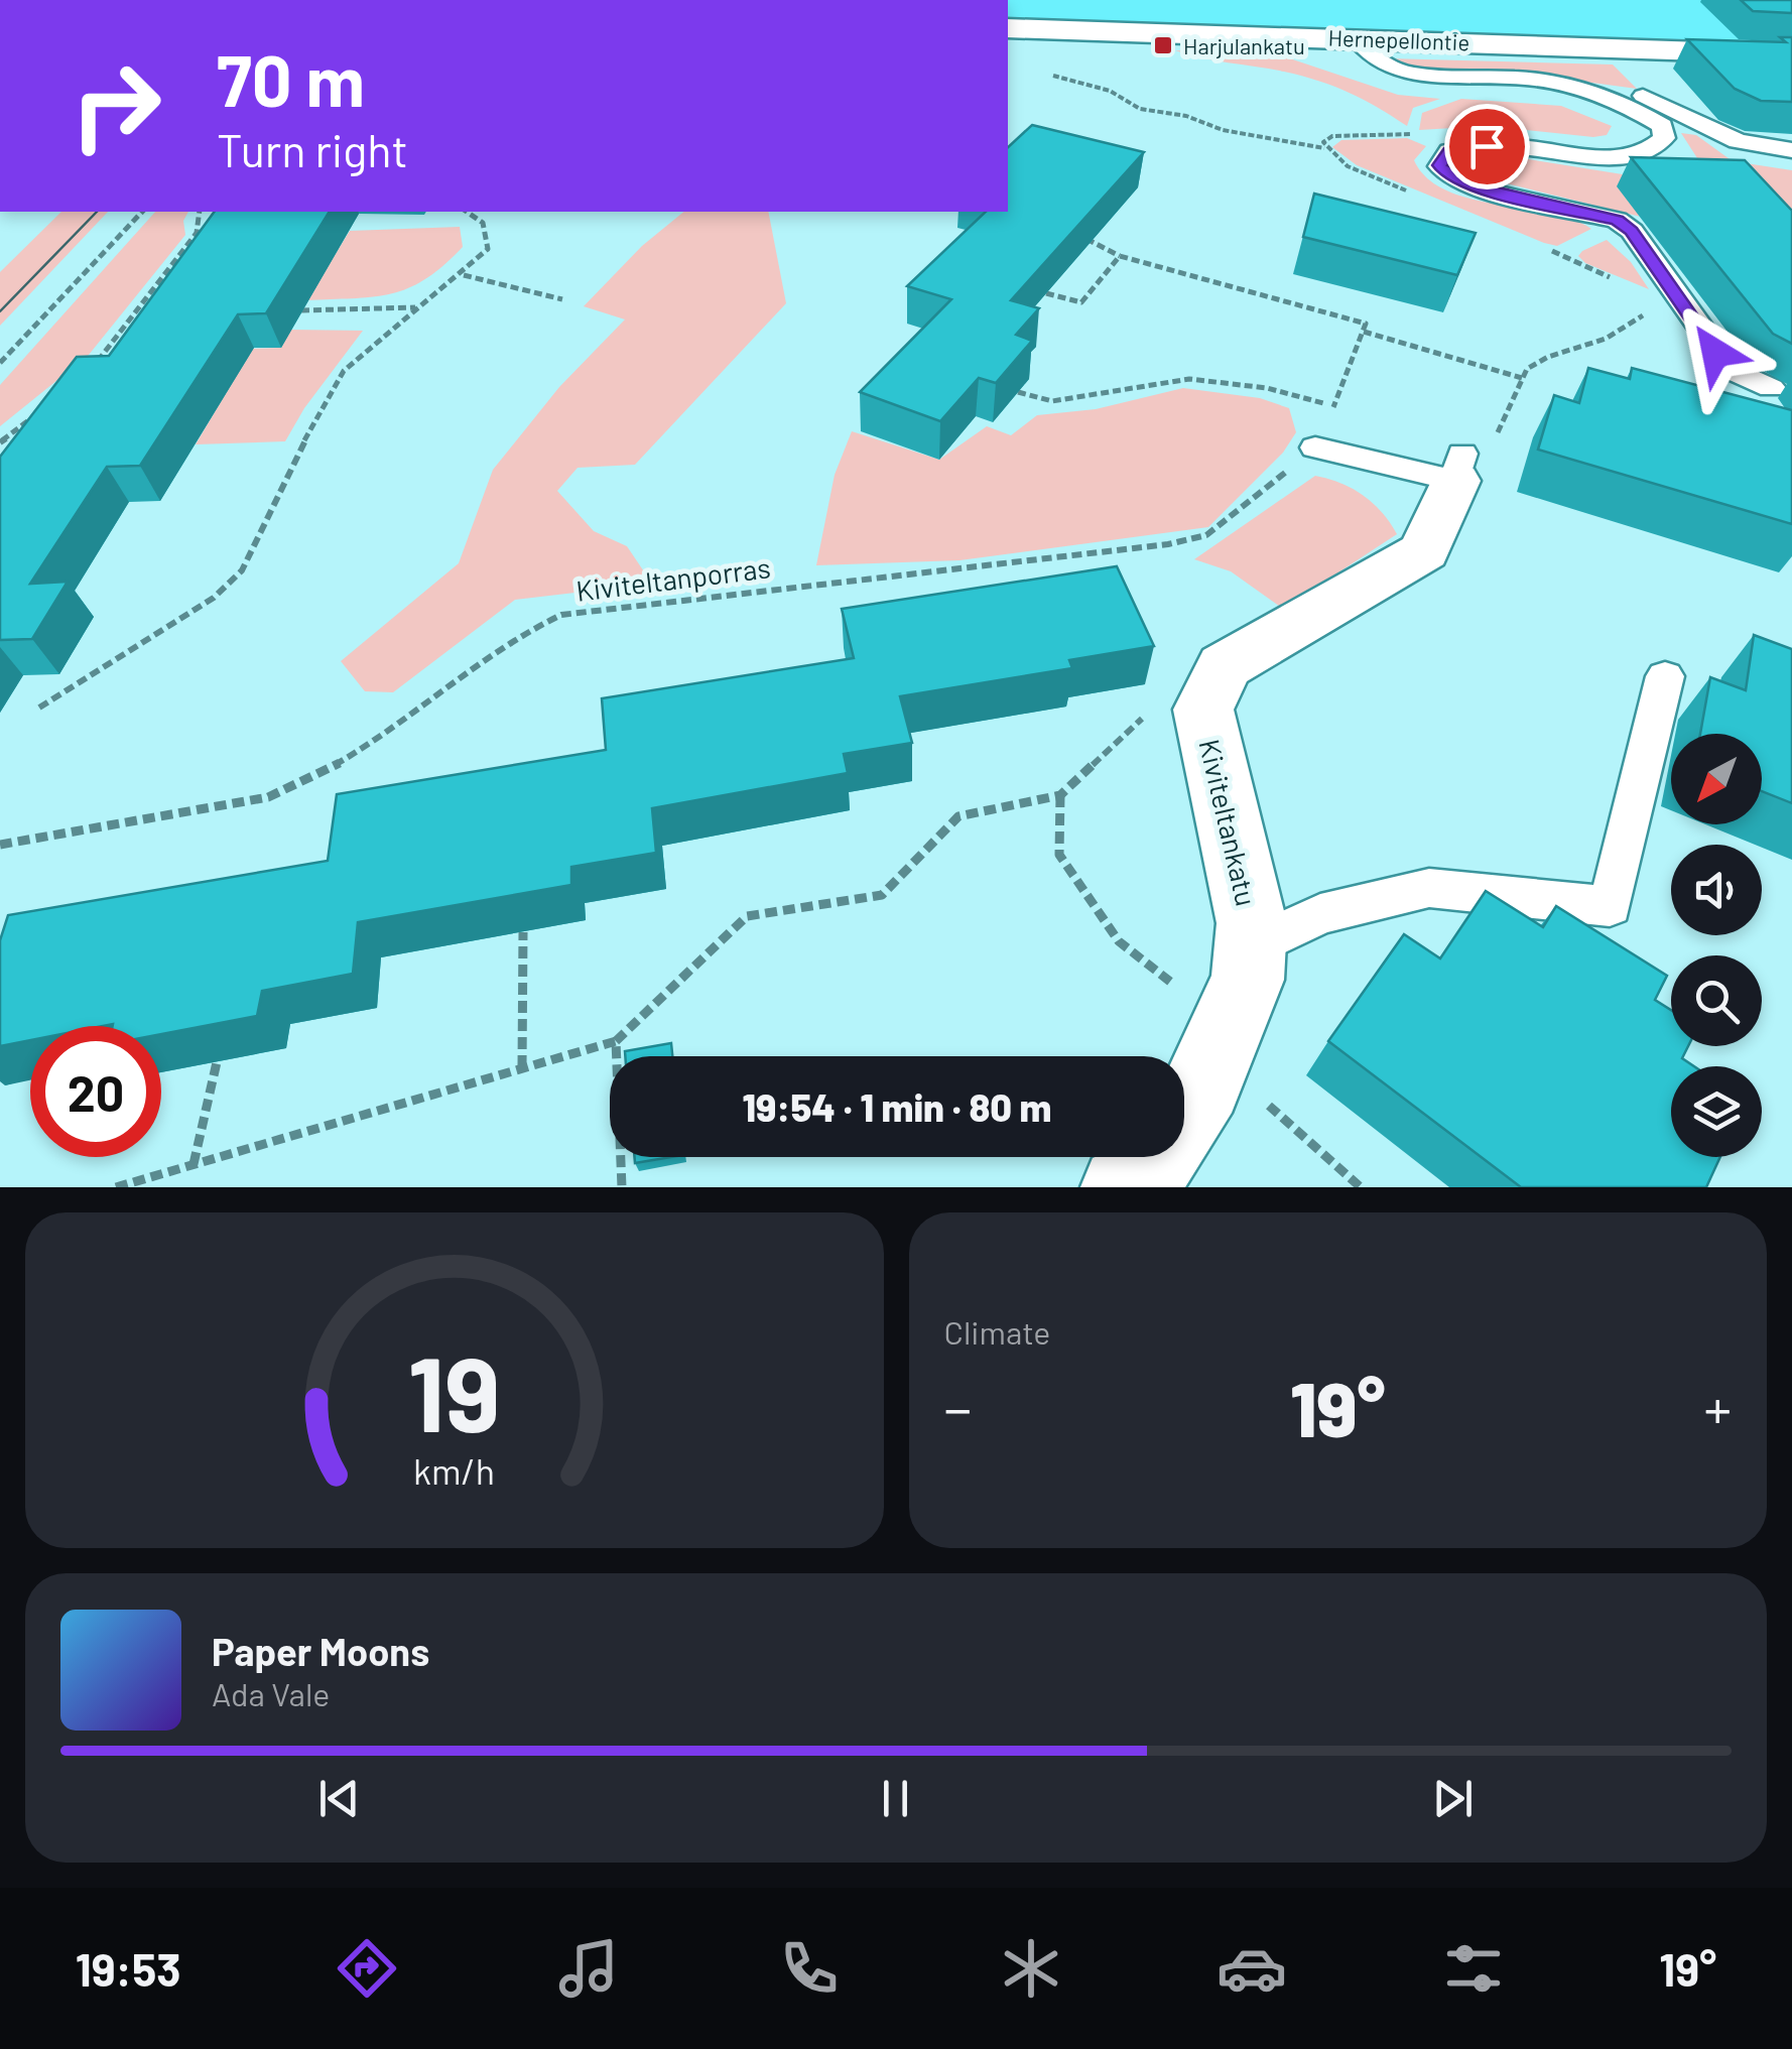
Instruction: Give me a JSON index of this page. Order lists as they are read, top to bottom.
{
  "streets": {
    "street": ["Hernepellontie", "Kiviteltankatu"],
    "path": ["Kiviteltanporras"]
  },
  "places": {
    "transit": ["Harjulankatu"]
  },
  "north": "bottom left",
  "page": {
    "turn": ["70 m", "Turn right"],
    "limit": "20",
    "trip": "19:54 · 1 min · 80 m",
    "tile": "Climate",
    "heat": ["−", "19°", "+"],
    "song": ["Paper Moons", "Ada Vale"],
    "tabs": ["19:53", "19°"],
    "gauge": ["19", "km/h"]
  }
}
